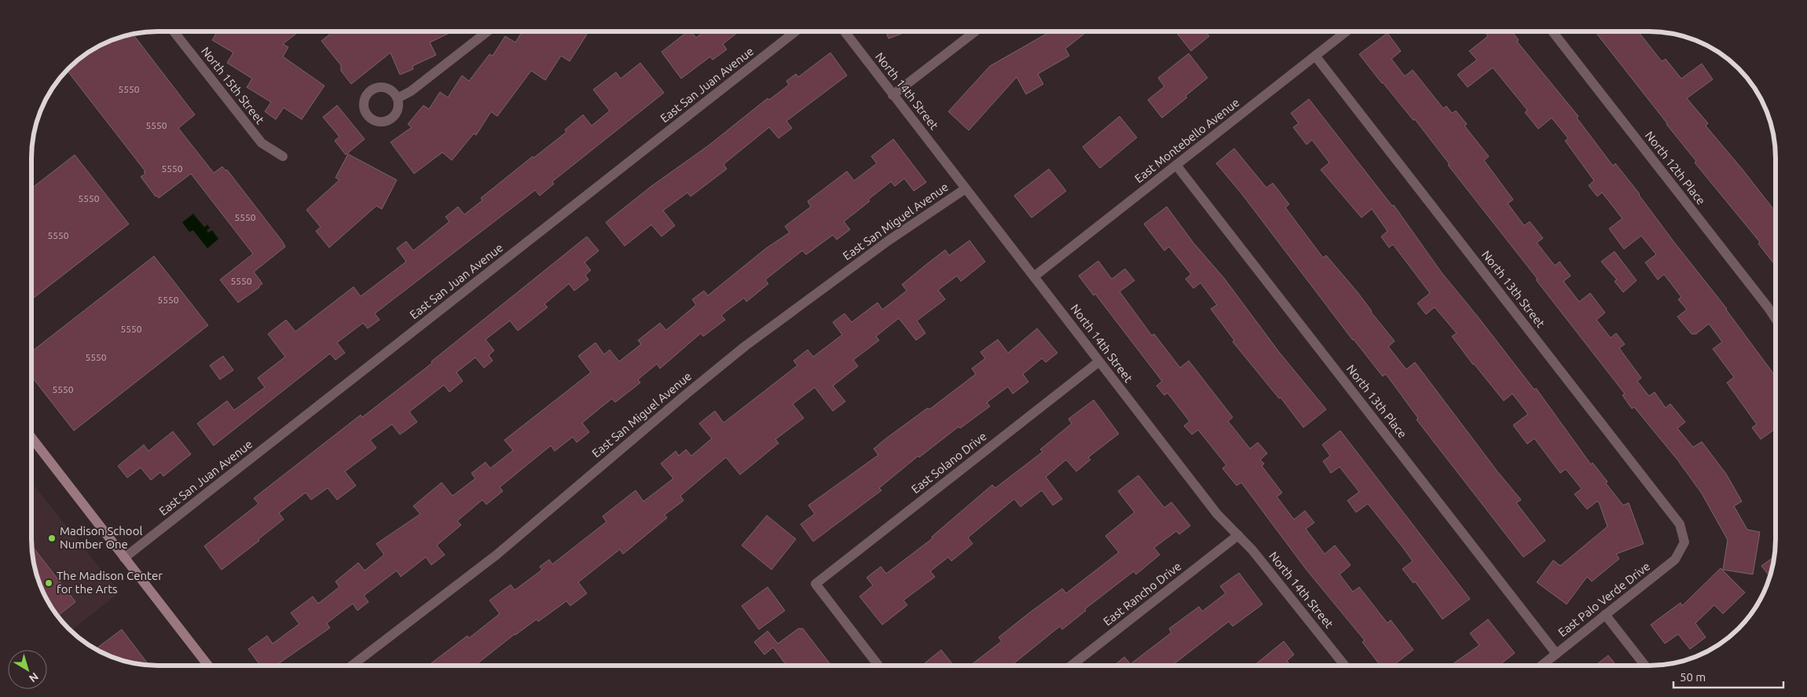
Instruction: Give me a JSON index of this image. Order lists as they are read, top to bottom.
{
  "streets": {
    "street": [
      "East San Juan Avenue",
      "North 15th Street",
      "North 14th Street",
      "East Montebello Avenue",
      "North 12th Place",
      "East San Miguel Avenue",
      "North 13th Street",
      "North 13th Place",
      "East Solano Drive",
      "East Rancho Drive",
      "East Palo Verde Drive"
    ]
  },
  "crossings": [
    ["North 14th Street", "East Montebello Avenue"],
    ["North 14th Street", "East San Miguel Avenue"],
    ["North 14th Street", "East Solano Drive"],
    ["North 14th Street", "East Rancho Drive"],
    ["East Montebello Avenue", "North 13th Street"],
    ["East Montebello Avenue", "North 13th Place"],
    ["North 13th Street", "East Palo Verde Drive"],
    ["North 13th Place", "East Palo Verde Drive"]
  ],
  "places": ["Madison School Number One", "The Madison Center for the Arts"],
  "house_numbers": [
    "5550",
    "5550",
    "5550",
    "5550",
    "5550",
    "5550",
    "5550",
    "5550",
    "5550",
    "5550",
    "5550"
  ],
  "scale_bar": "50 m",
  "north": "bottom right"
}
